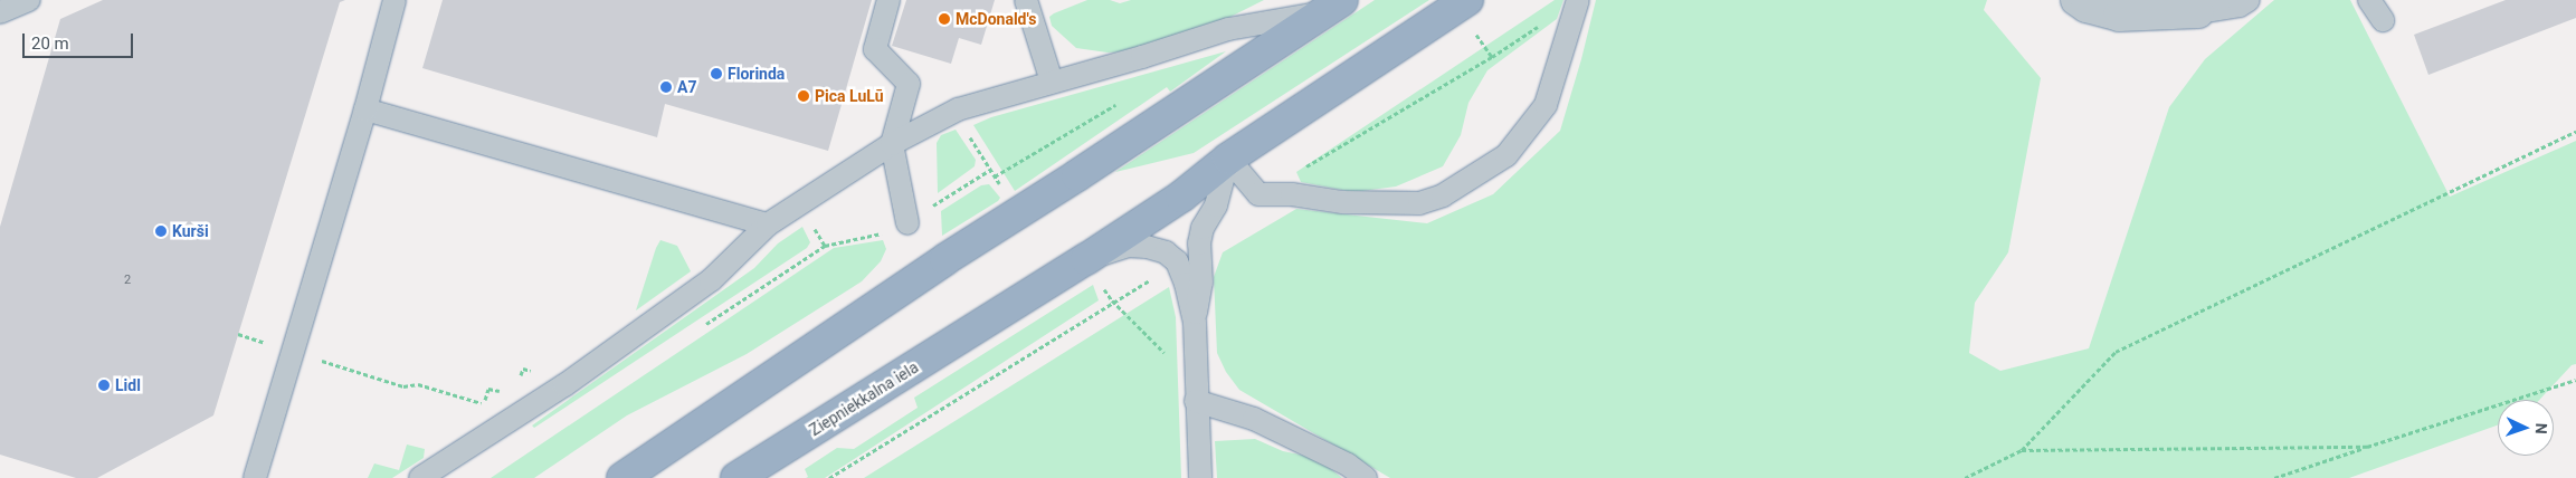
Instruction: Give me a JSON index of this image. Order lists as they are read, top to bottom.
{
  "streets": {
    "highway": ["Ziepniekkalna iela"]
  },
  "places": [
    "McDonald's",
    "Florinda",
    "A7",
    "Pica LuLū",
    "Kurši",
    "Lidl"
  ],
  "house_numbers": ["2"],
  "scale_bar": "20 m",
  "north": "right"
}
